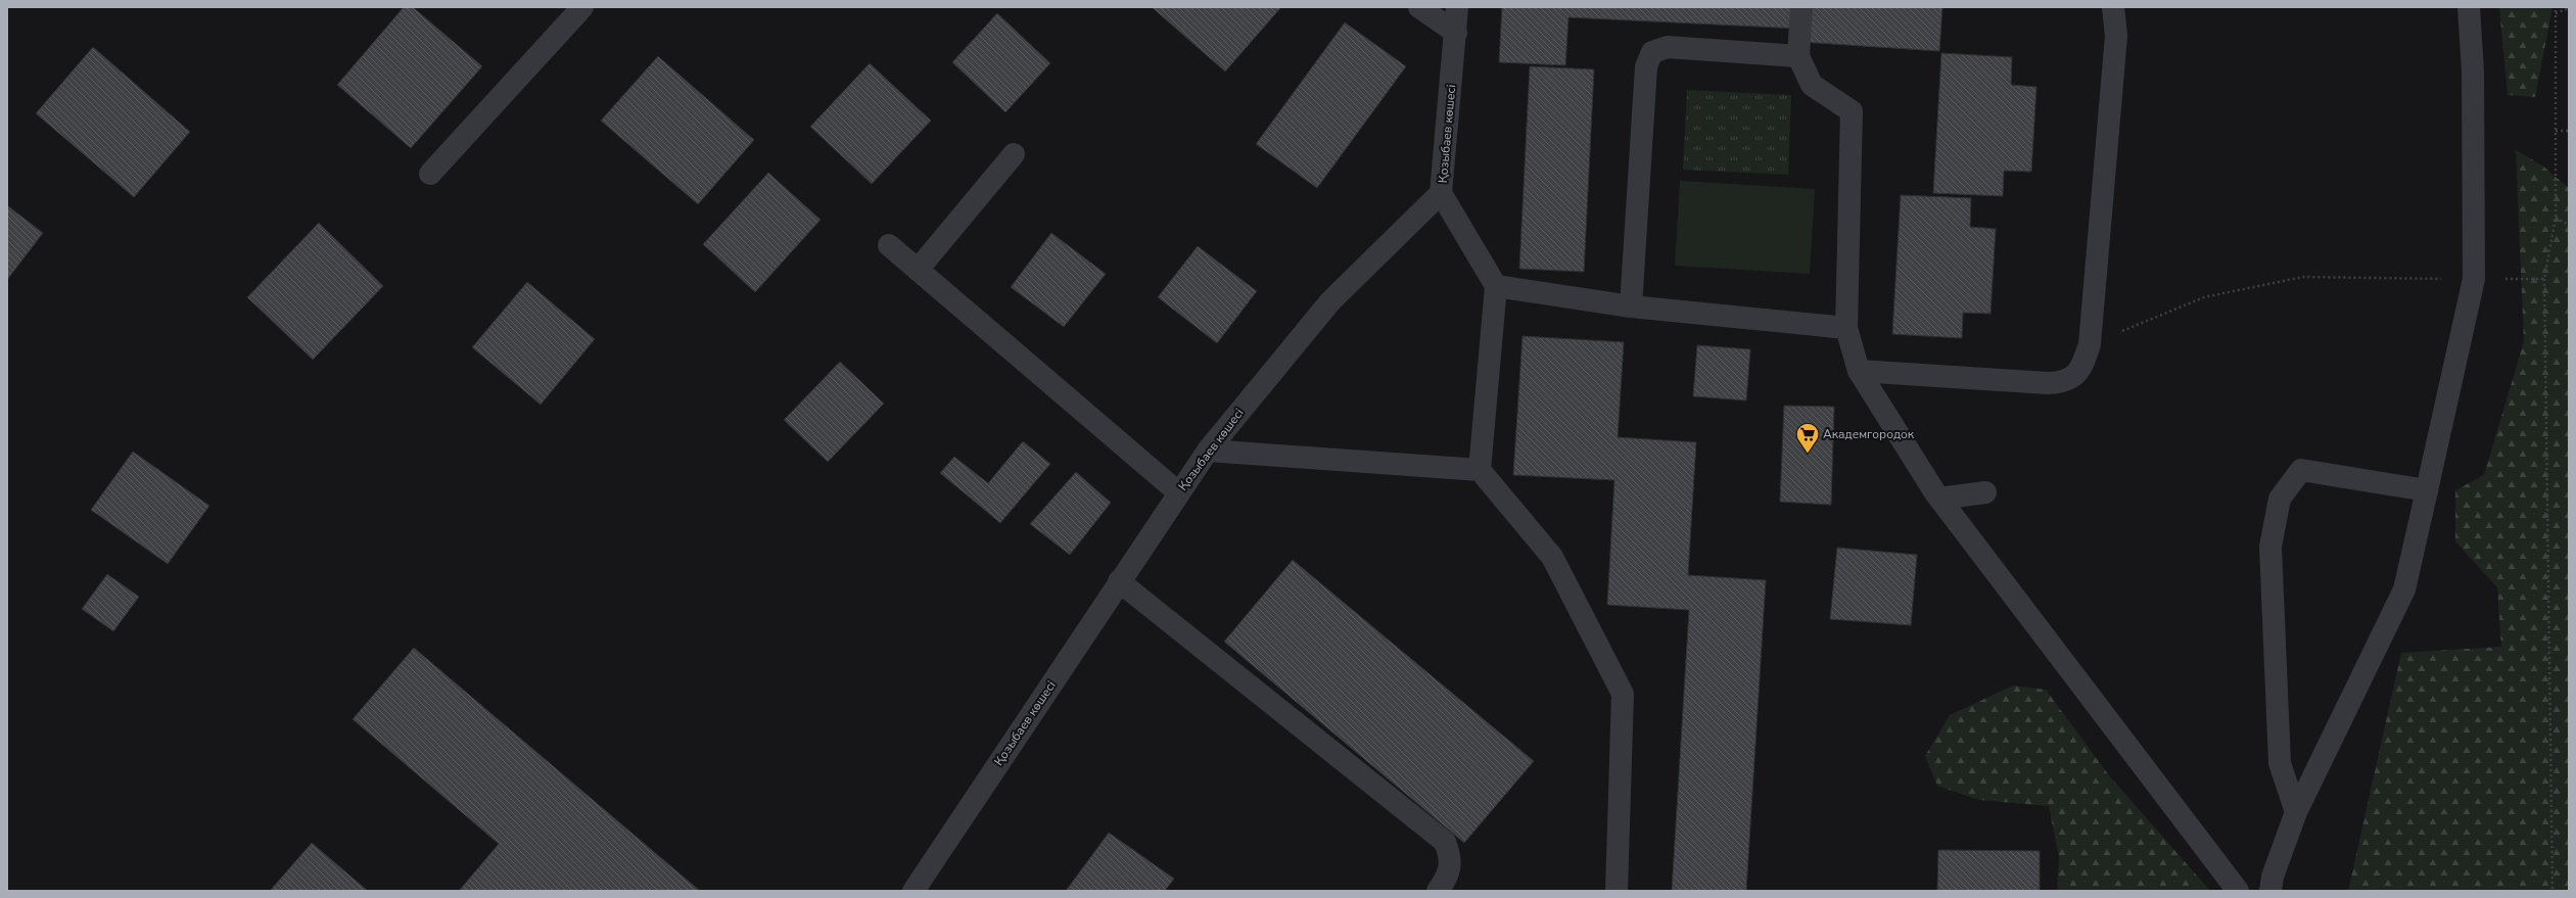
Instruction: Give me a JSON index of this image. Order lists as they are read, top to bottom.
{
  "streets": {
    "street": ["Қозыбаев көшесі"]
  },
  "places": {
    "supermarket": ["Академгородок"]
  }
}
